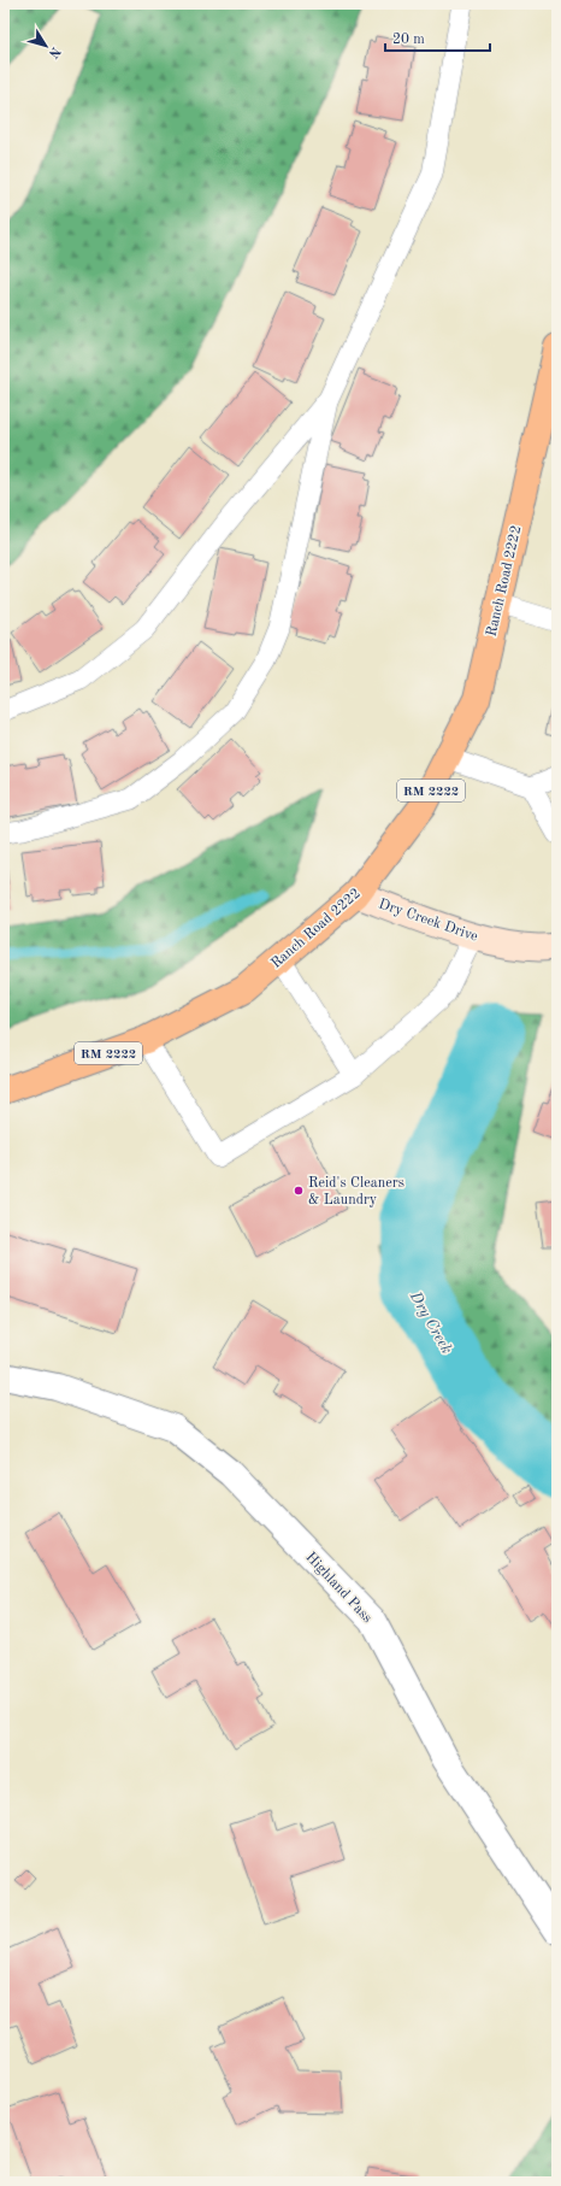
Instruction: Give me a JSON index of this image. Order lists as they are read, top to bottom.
{
  "streets": {
    "main road": ["Ranch Road 2222", "RM 2222"],
    "street": ["Dry Creek Drive", "Highland Pass"]
  },
  "crossings": [
    ["Ranch Road 2222", "Dry Creek Drive"]
  ],
  "water": ["Dry Creek"],
  "places": ["Reid's Cleaners & Laundry"],
  "scale_bar": "20 m",
  "north": "bottom right"
}
